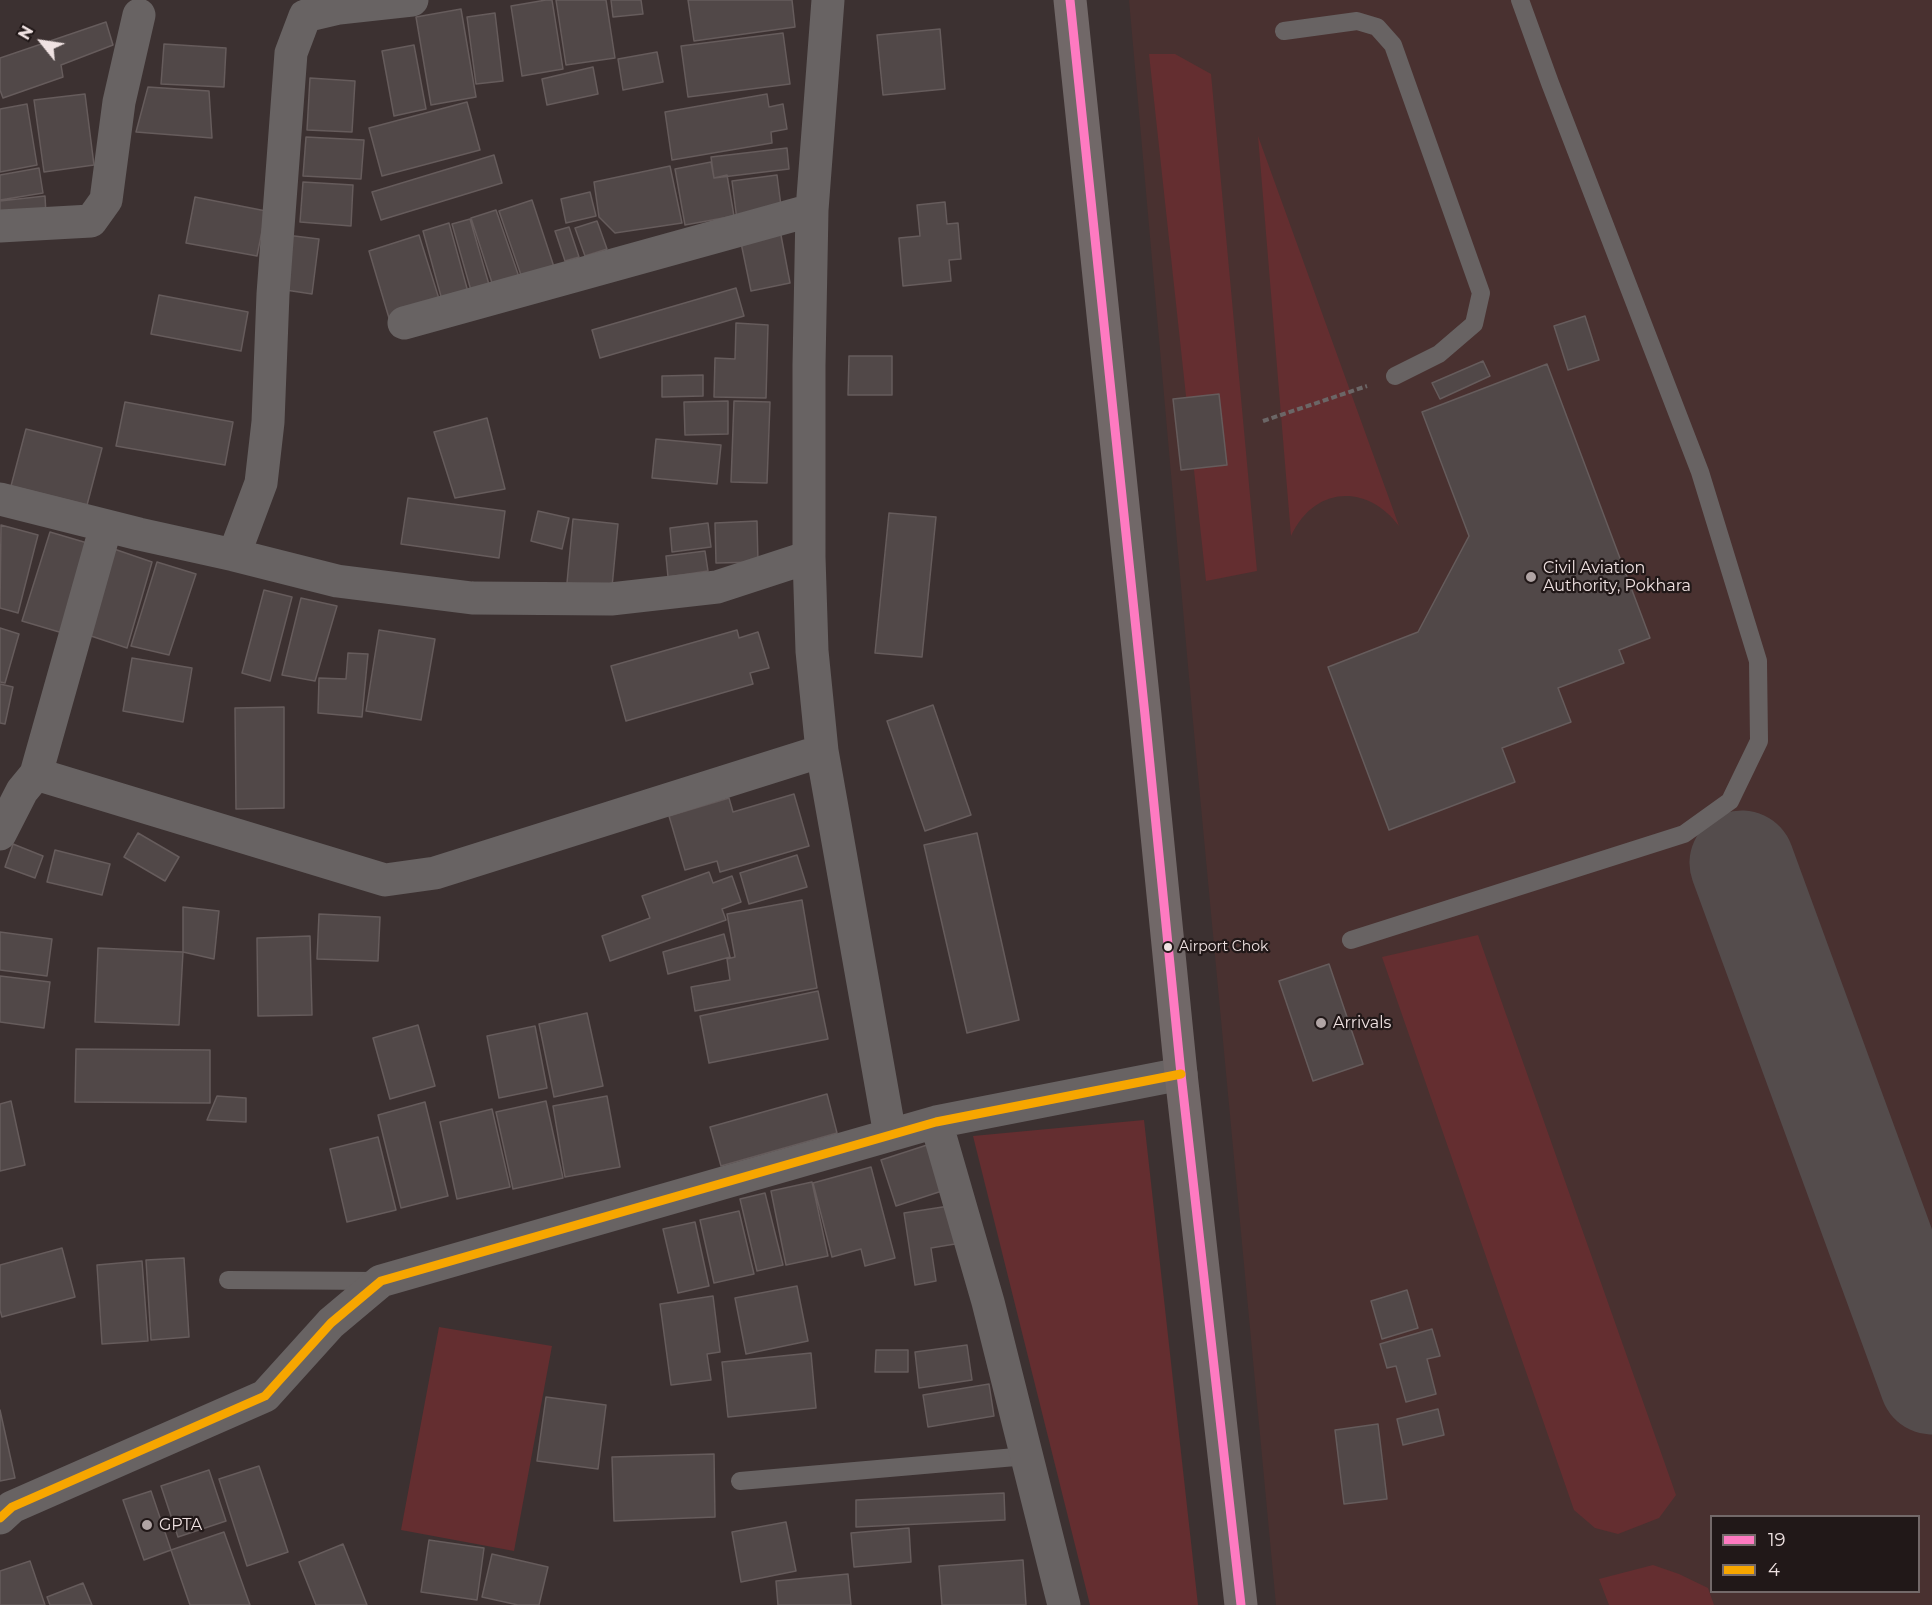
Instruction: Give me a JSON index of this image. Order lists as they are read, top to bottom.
{
  "places": [
    "Civil Aviation Authority, Pokhara",
    "Airport Chok",
    "Arrivals",
    "GPTA"
  ],
  "lines": ["transit line 19", "transit line 4"],
  "legend": ["19", "4"],
  "north": "top left"
}
